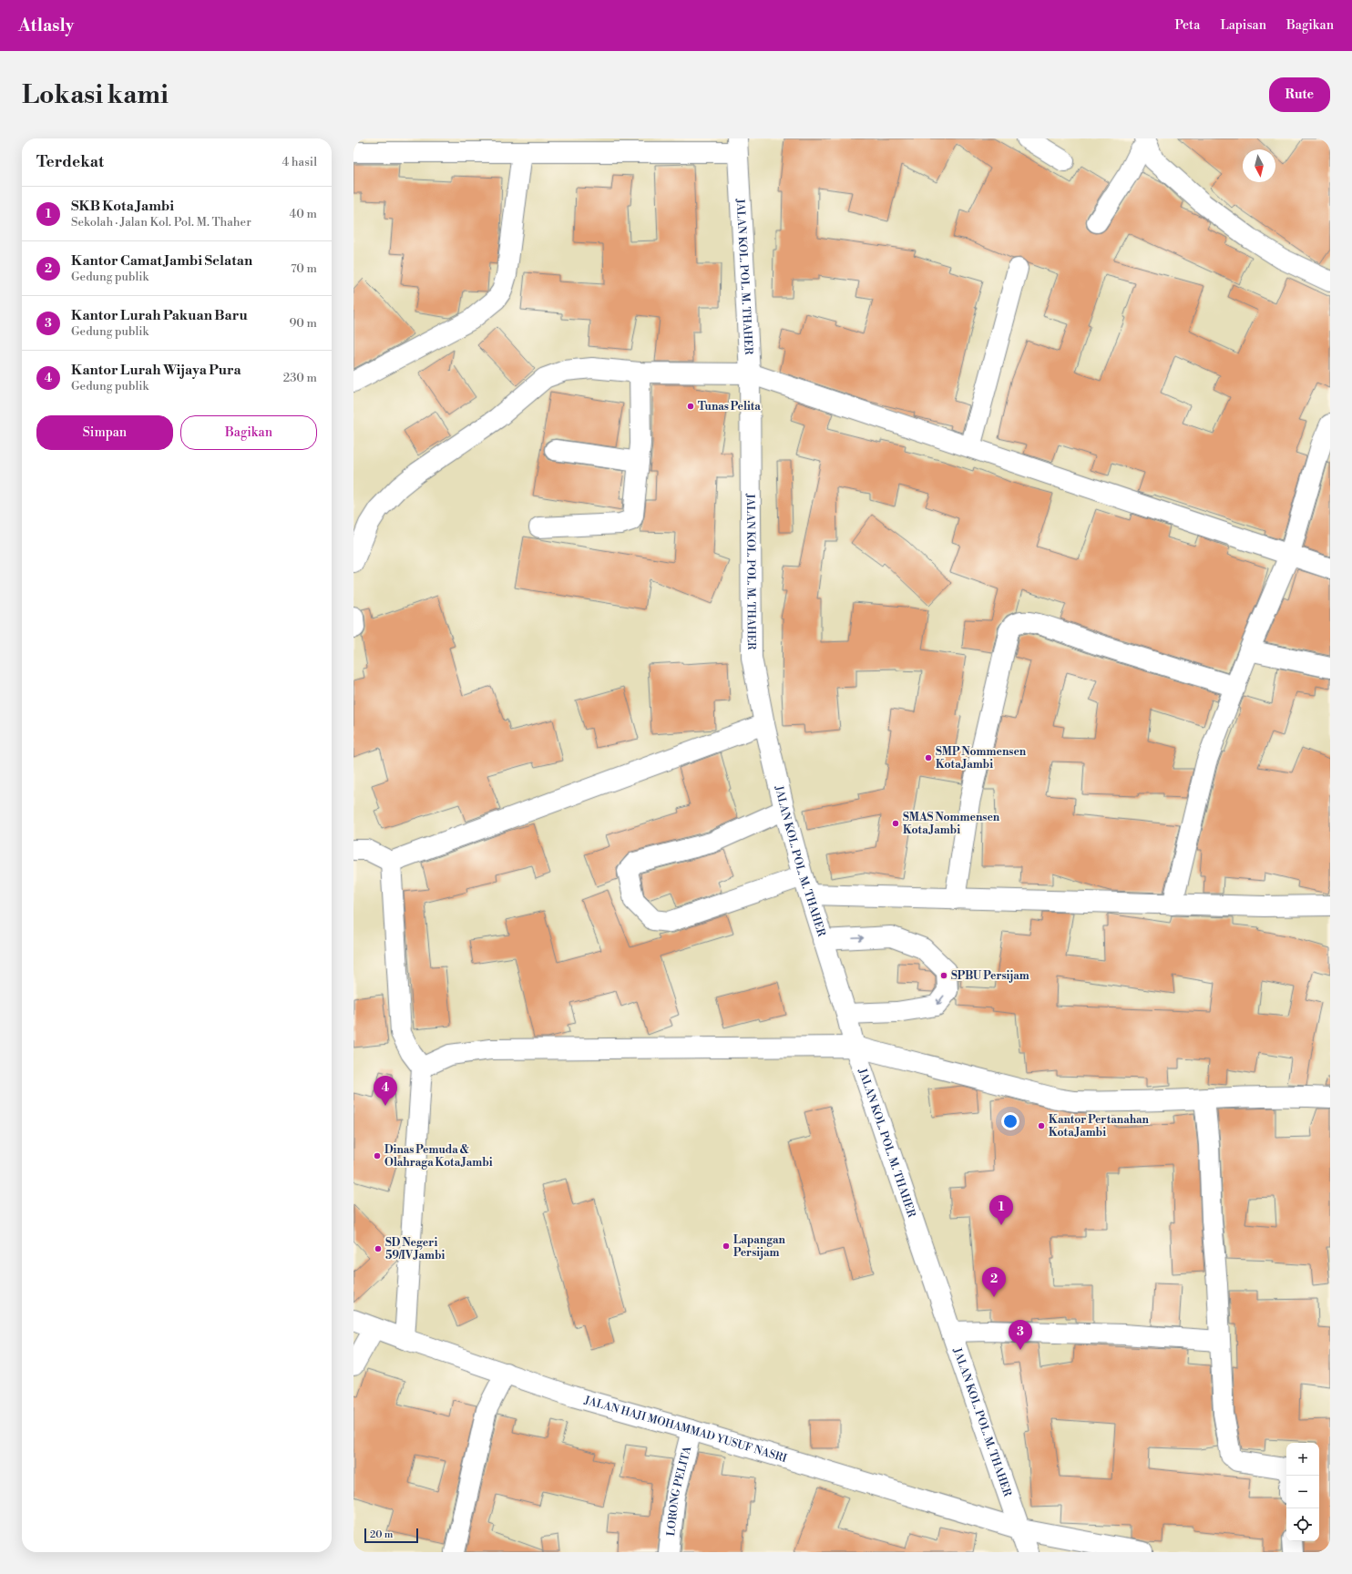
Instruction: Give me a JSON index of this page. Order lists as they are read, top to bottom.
{
  "streets": {
    "street": ["JALAN KOL. POL. M. THAHER", "JALAN HAJI MOHAMMAD YUSUF NASRI", "LORONG PELITA"]
  },
  "crossings": [
    ["JALAN KOL. POL. M. THAHER", "JALAN HAJI MOHAMMAD YUSUF NASRI"],
    ["JALAN HAJI MOHAMMAD YUSUF NASRI", "LORONG PELITA"]
  ],
  "places": [
    "Tunas Pelita",
    "SMP Nommensen Kota Jambi",
    "SMAS Nommensen Kota Jambi",
    "SPBU Persijam",
    "Kantor Pertanahan Kota Jambi",
    "Dinas Pemuda & Olahraga Kota Jambi",
    "Lapangan Persijam",
    "SD Negeri 59/IV Jambi"
  ],
  "scale_bar": "20 m",
  "north": "bottom",
  "page": {
    "header": "Atlasly",
    "nav": ["Peta", "Lapisan", "Bagikan"],
    "buttons": [
      "Rute",
      ["Simpan", "Bagikan"]
    ],
    "title": "Lokasi kami",
    "heading": ["Terdekat", "4 hasil"],
    "list": [
      {
        "mark": "1",
        "name": "SKB Kota Jambi",
        "note": "Sekolah · Jalan Kol. Pol. M. Thaher",
        "value": "40 m"
      },
      {
        "mark": "2",
        "name": "Kantor Camat Jambi Selatan",
        "note": "Gedung publik",
        "value": "70 m"
      },
      {
        "mark": "3",
        "name": "Kantor Lurah Pakuan Baru",
        "note": "Gedung publik",
        "value": "90 m"
      },
      {
        "mark": "4",
        "name": "Kantor Lurah Wijaya Pura",
        "note": "Gedung publik",
        "value": "230 m"
      }
    ],
    "pins": [
      "4",
      "1",
      "2",
      "3"
    ],
    "map_buttons": ["+", "−"],
    "scale": "20 m"
  }
}
